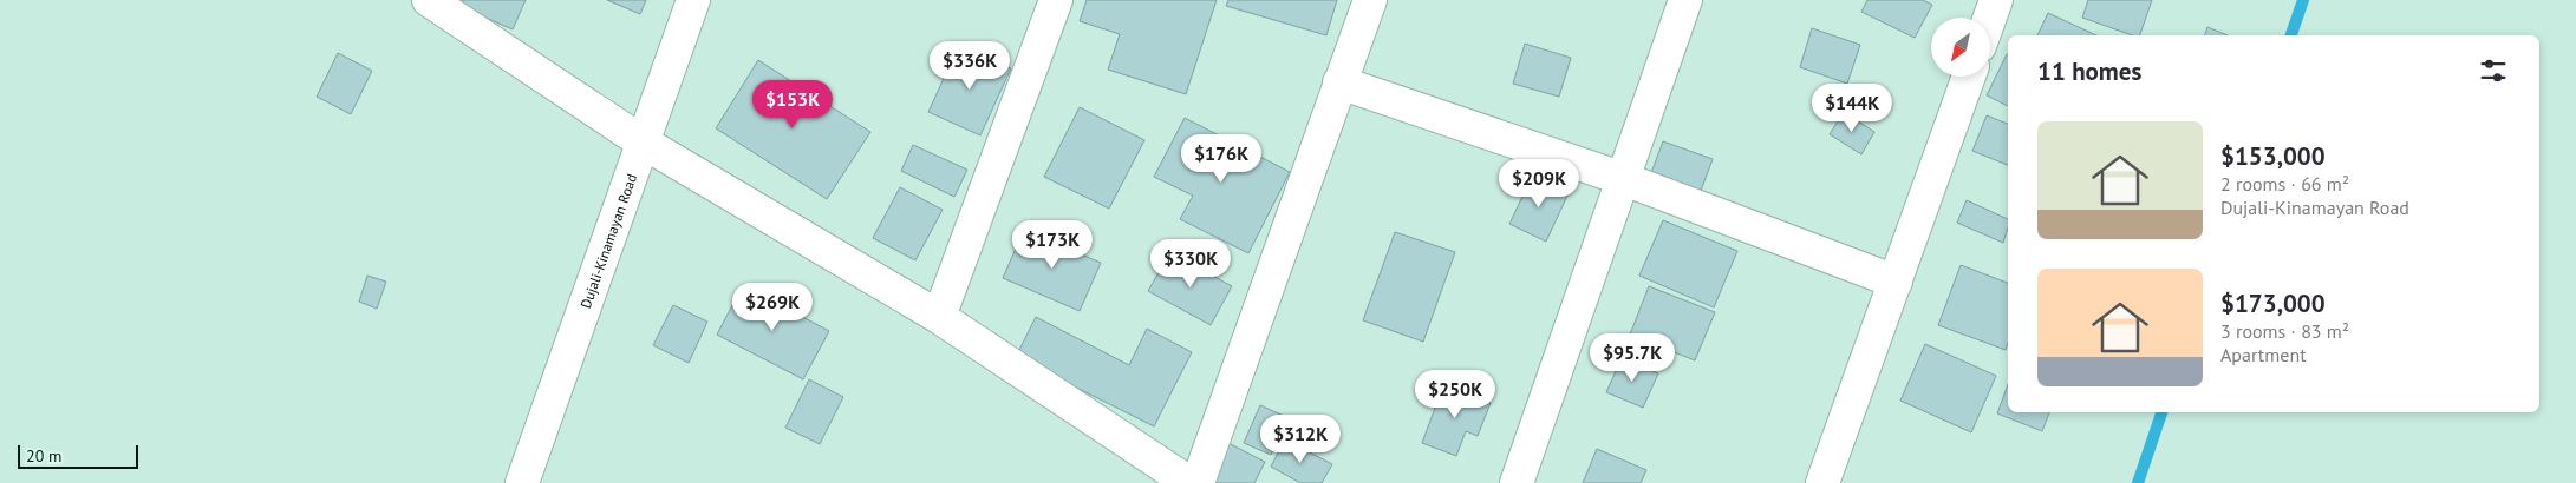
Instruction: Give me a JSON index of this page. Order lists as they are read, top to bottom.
{
  "streets": {
    "street": ["Dujali-Kinamayan Road"]
  },
  "scale_bar": "20 m",
  "north": "bottom left",
  "page": {
    "heading": "11 homes",
    "price": [
      "$336K",
      "$153K",
      "$144K",
      "$176K",
      "$209K",
      "$173K",
      "$330K",
      "$269K",
      "$95.7K",
      "$250K",
      "$312K"
    ],
    "list": [
      {
        "name": "$153,000",
        "note": "2 rooms · 66 m² · Dujali-Kinamayan Road"
      },
      {
        "name": "$173,000",
        "note": "3 rooms · 83 m² · Apartment"
      }
    ],
    "scale": "20 m"
  }
}
